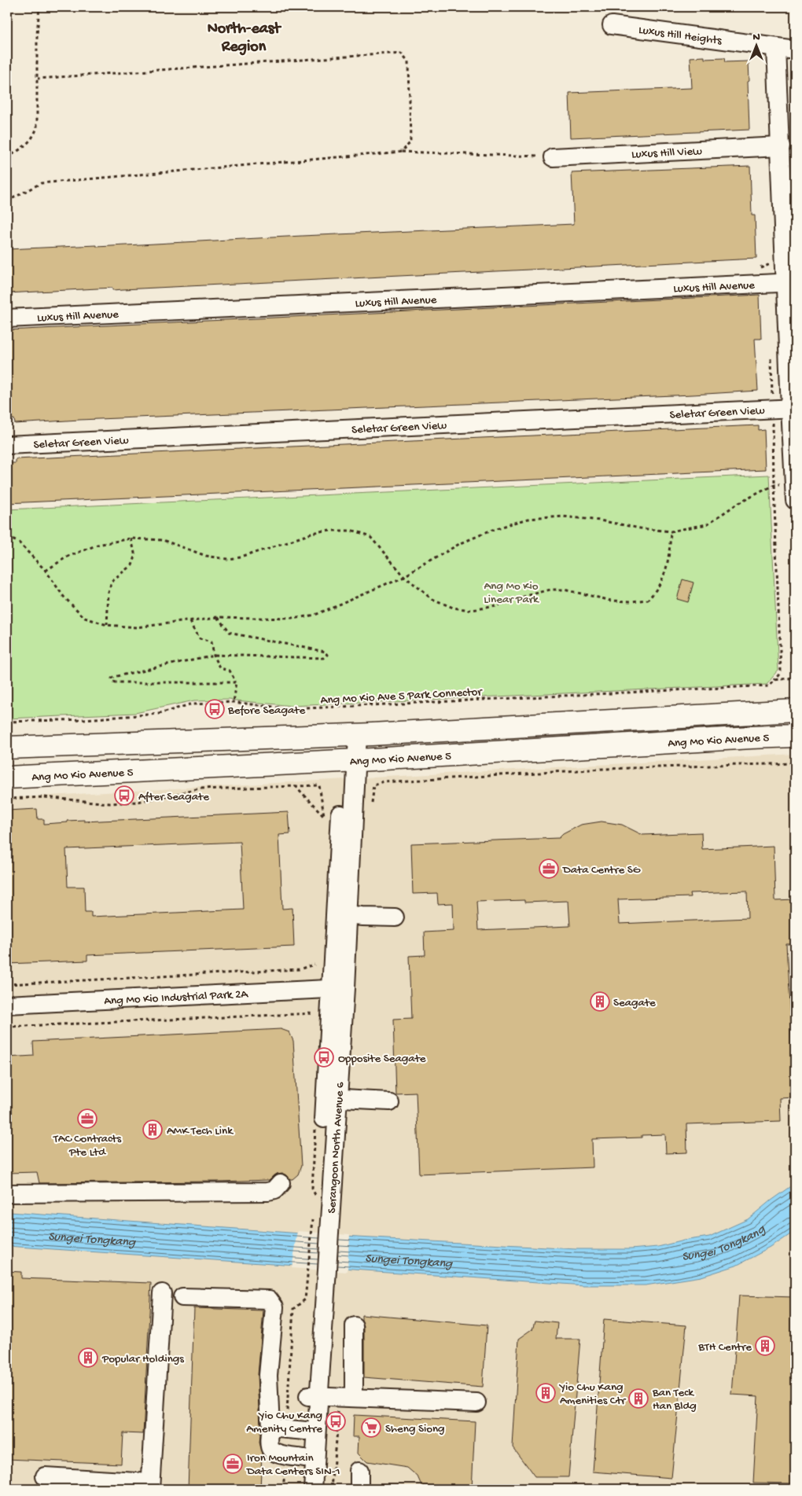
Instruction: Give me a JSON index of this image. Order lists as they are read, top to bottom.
{
  "streets": {
    "main road": ["Ang Mo Kio Avenue 5"],
    "street": [
      "Luxus Hill Heights",
      "Luxus Hill View",
      "Luxus Hill Avenue",
      "Seletar Green View",
      "Ang Mo Kio Industrial Park 2A",
      "Serangoon North Avenue 6"
    ],
    "path": ["Ang Mo Kio Ave 5 Park Connector"]
  },
  "crossings": [
    ["Ang Mo Kio Avenue 5", "Serangoon North Avenue 6"],
    ["Ang Mo Kio Industrial Park 2A", "Serangoon North Avenue 6"]
  ],
  "districts": ["North-east Region"],
  "water": ["Sungei Tongkang"],
  "parks": ["Ang Mo Kio Linear Park"],
  "places": {
    "bus stop": [
      "Before Seagate",
      "After Seagate",
      "Opposite Seagate",
      "Yio Chu Kang Amenity Centre"
    ],
    "office": ["Data Centre SG", "TAC Contracts Pte Ltd", "Iron Mountain Data Centers SIN-1"],
    "building": [
      "Seagate",
      "AMK Tech Link",
      "BTH Centre",
      "Popular Holdings",
      "Yio Chu Kang Amenities Ctr",
      "Ban Teck Han Bldg"
    ],
    "supermarket": ["Sheng Siong"]
  },
  "north": "top"
}
